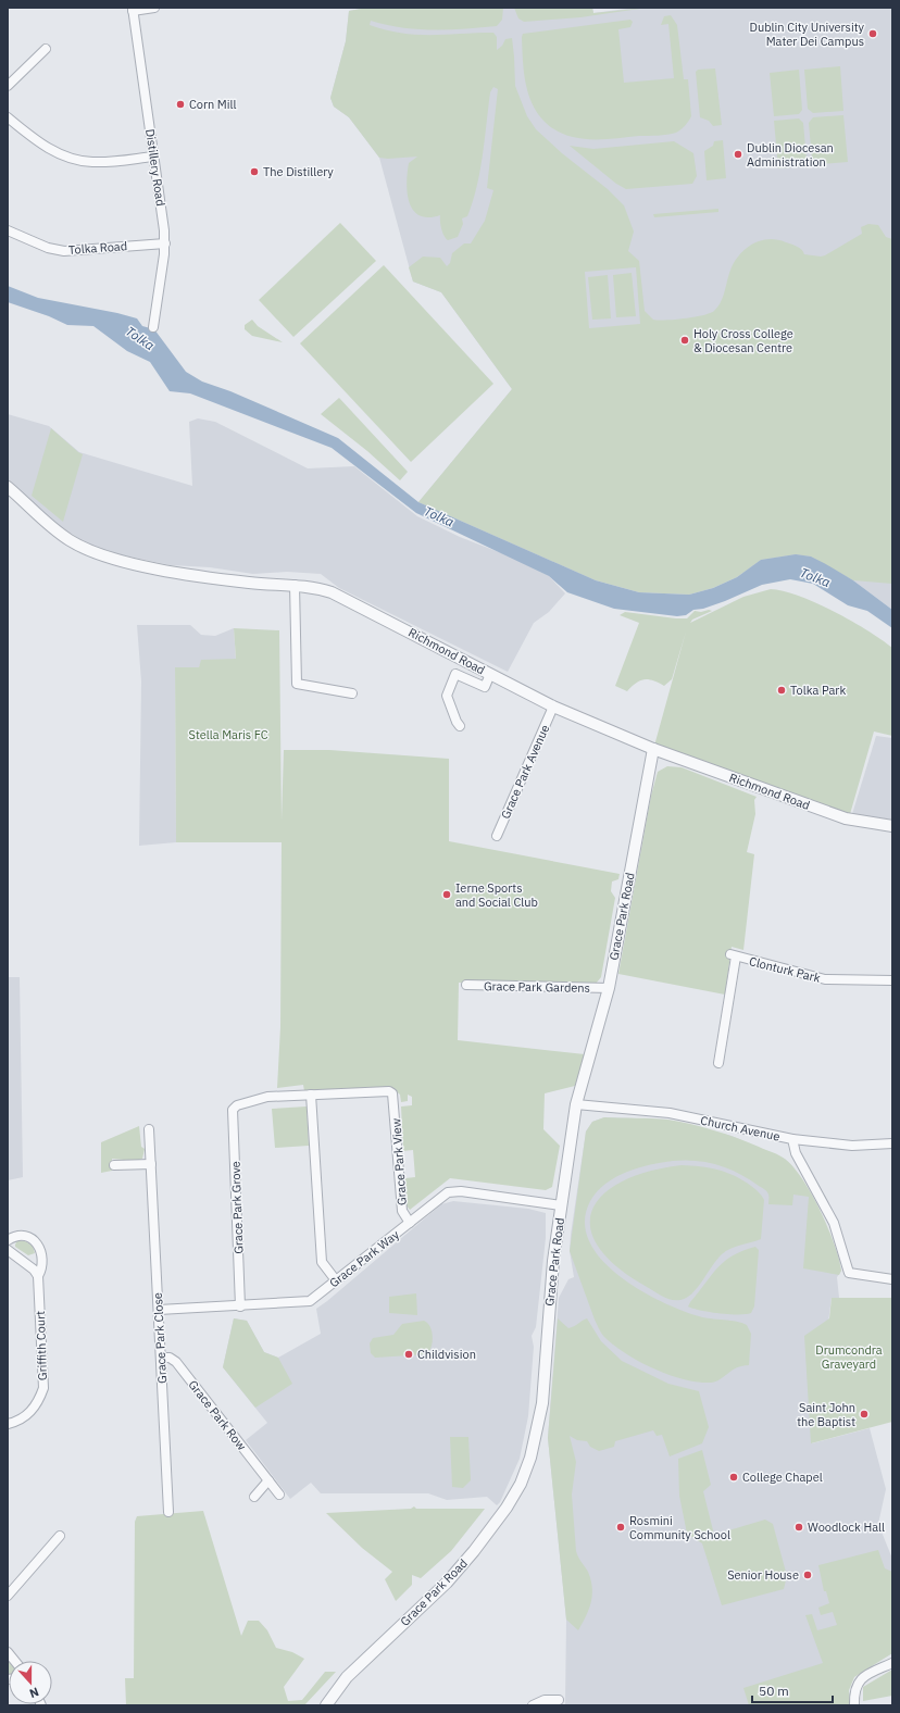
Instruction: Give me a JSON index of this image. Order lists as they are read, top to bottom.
{
  "streets": {
    "street": [
      "Distillery Road",
      "Tolka Road",
      "Richmond Road",
      "Grace Park Avenue",
      "Grace Park Road",
      "Clonturk Park",
      "Grace Park Gardens",
      "Church Avenue",
      "Grace Park View",
      "Grace Park Grove",
      "Grace Park Way",
      "Grace Park Close",
      "Griffith Court",
      "Grace Park Row"
    ]
  },
  "crossings": [
    ["Distillery Road", "Tolka Road"],
    ["Richmond Road", "Grace Park Avenue"],
    ["Richmond Road", "Grace Park Road"],
    ["Grace Park Road", "Grace Park Gardens"],
    ["Grace Park Road", "Church Avenue"],
    ["Grace Park Road", "Grace Park Way"],
    ["Grace Park View", "Grace Park Grove"],
    ["Grace Park View", "Grace Park Way"],
    ["Grace Park Grove", "Grace Park Way"],
    ["Grace Park Way", "Grace Park Close"],
    ["Grace Park Close", "Grace Park Row"]
  ],
  "water": ["Tolka"],
  "parks": ["Stella Maris FC", "Drumcondra Graveyard"],
  "places": [
    "Dublin City University Mater Dei Campus",
    "Corn Mill",
    "Dublin Diocesan Administration",
    "The Distillery",
    "Holy Cross College & Diocesan Centre",
    "Tolka Park",
    "Ierne Sports and Social Club",
    "Childvision",
    "Saint John the Baptist",
    "College Chapel",
    "Rosmini Community School",
    "Woodlock Hall",
    "Senior House"
  ],
  "scale_bar": "50 m",
  "north": "bottom"
}
